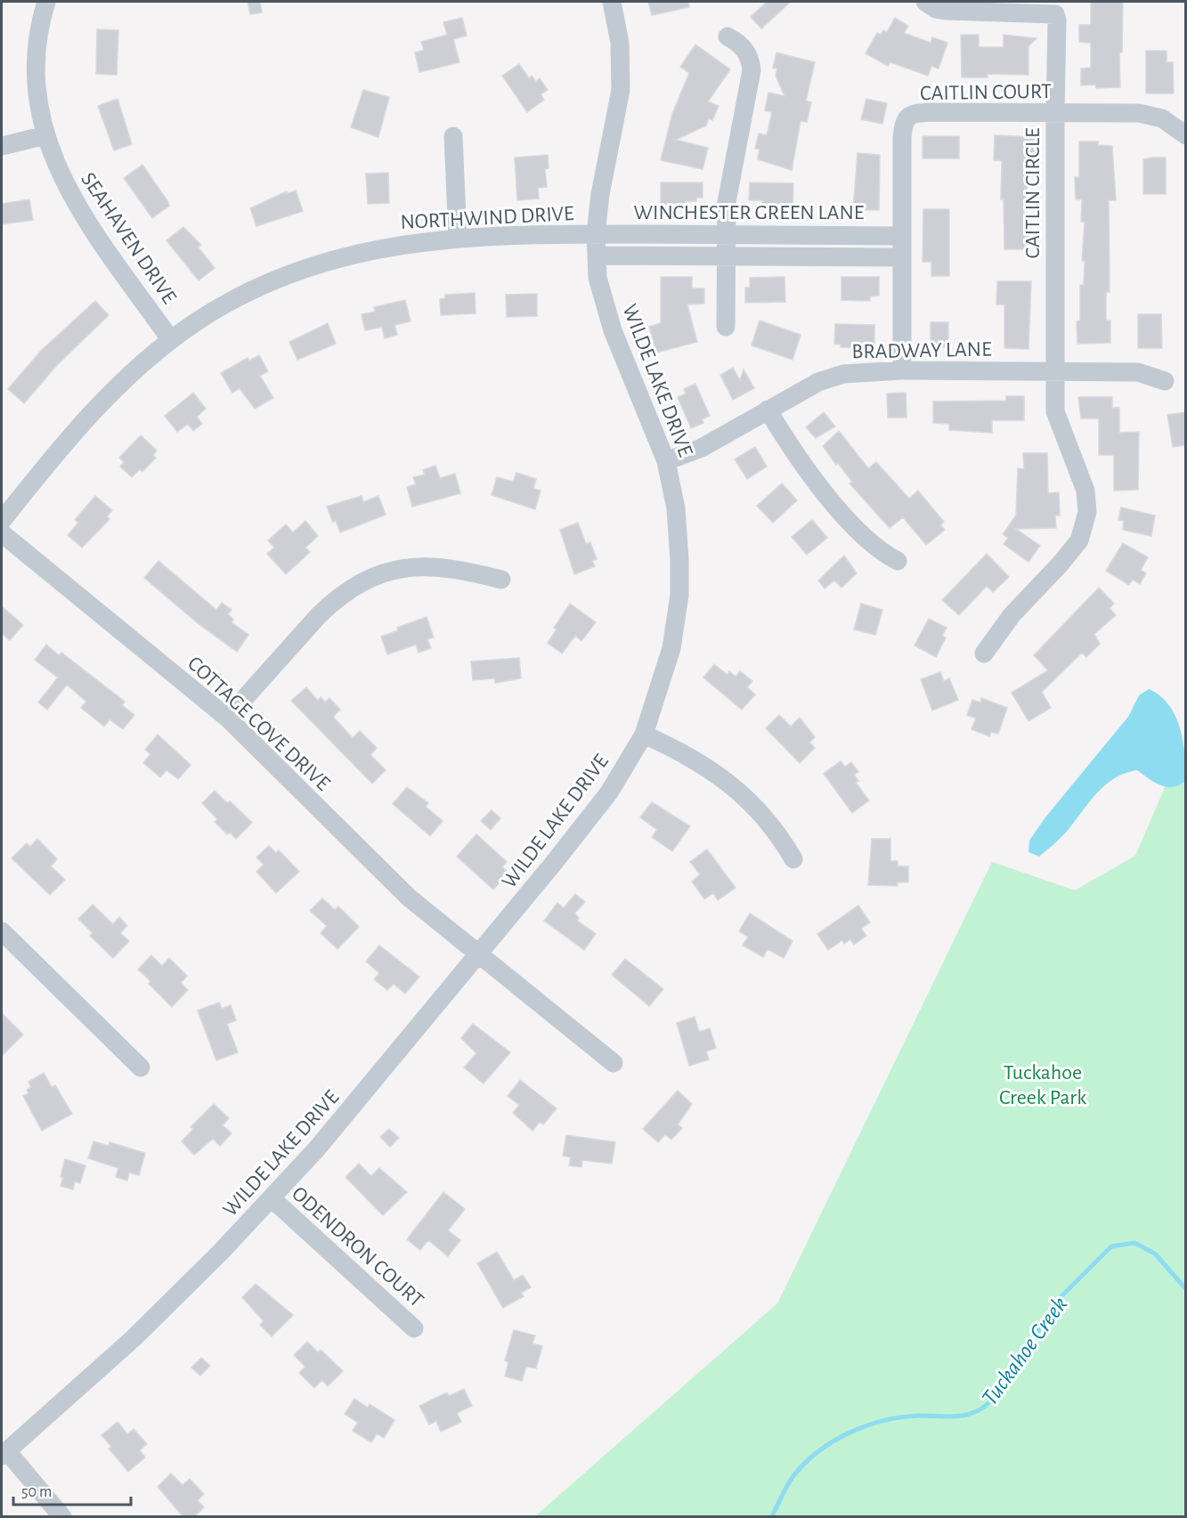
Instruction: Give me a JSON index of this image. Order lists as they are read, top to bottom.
{
  "streets": {
    "street": [
      "CAITLIN COURT",
      "CAITLIN CIRCLE",
      "WINCHESTER GREEN LANE",
      "NORTHWIND DRIVE",
      "SEAHAVEN DRIVE",
      "BRADWAY LANE",
      "WILDE LAKE DRIVE",
      "COTTAGE COVE DRIVE",
      "ODENDRON COURT"
    ]
  },
  "crossings": [
    ["CAITLIN COURT", "CAITLIN CIRCLE"],
    ["CAITLIN COURT", "WINCHESTER GREEN LANE"],
    ["CAITLIN COURT", "BRADWAY LANE"],
    ["CAITLIN CIRCLE", "BRADWAY LANE"],
    ["WINCHESTER GREEN LANE", "NORTHWIND DRIVE"],
    ["WINCHESTER GREEN LANE", "WILDE LAKE DRIVE"],
    ["NORTHWIND DRIVE", "SEAHAVEN DRIVE"],
    ["NORTHWIND DRIVE", "WILDE LAKE DRIVE"],
    ["BRADWAY LANE", "WILDE LAKE DRIVE"],
    ["WILDE LAKE DRIVE", "COTTAGE COVE DRIVE"],
    ["WILDE LAKE DRIVE", "ODENDRON COURT"]
  ],
  "water": ["Tuckahoe Creek"],
  "parks": ["Tuckahoe Creek Park"],
  "scale_bar": "50 m"
}
